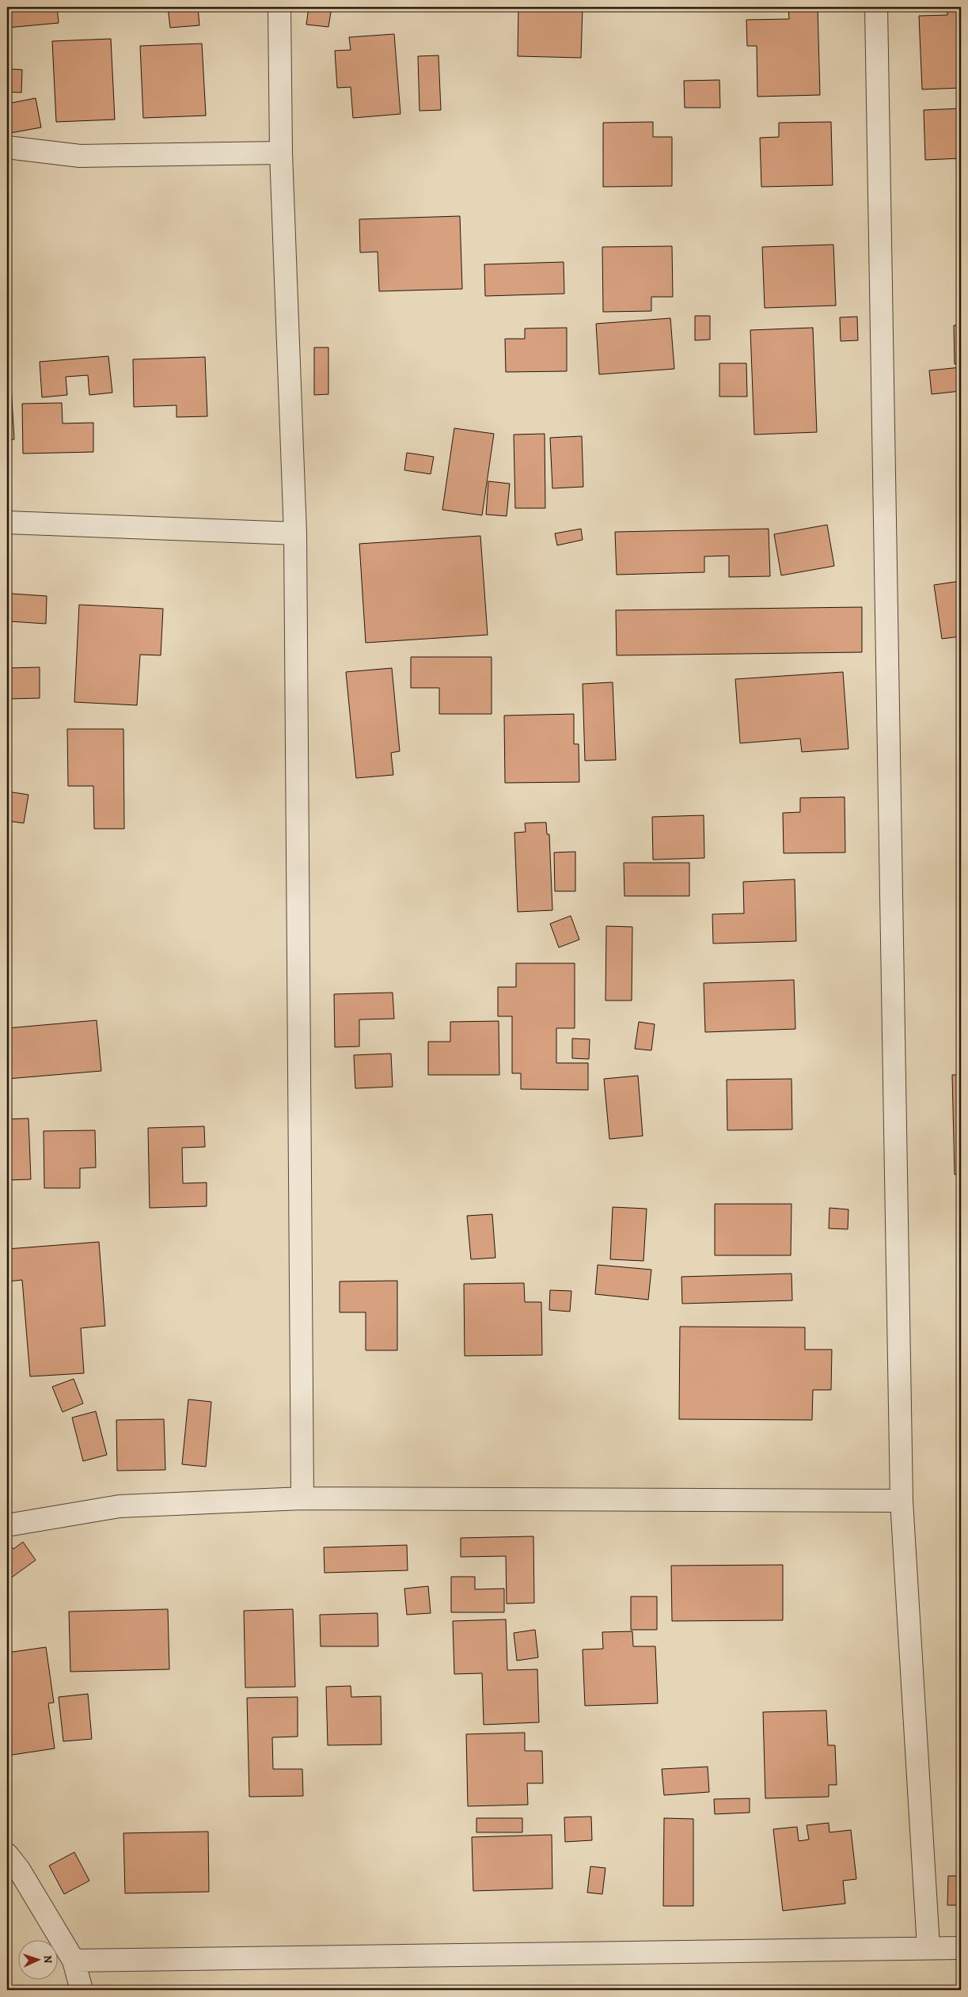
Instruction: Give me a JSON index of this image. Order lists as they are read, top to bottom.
{
  "north": "right"
}
